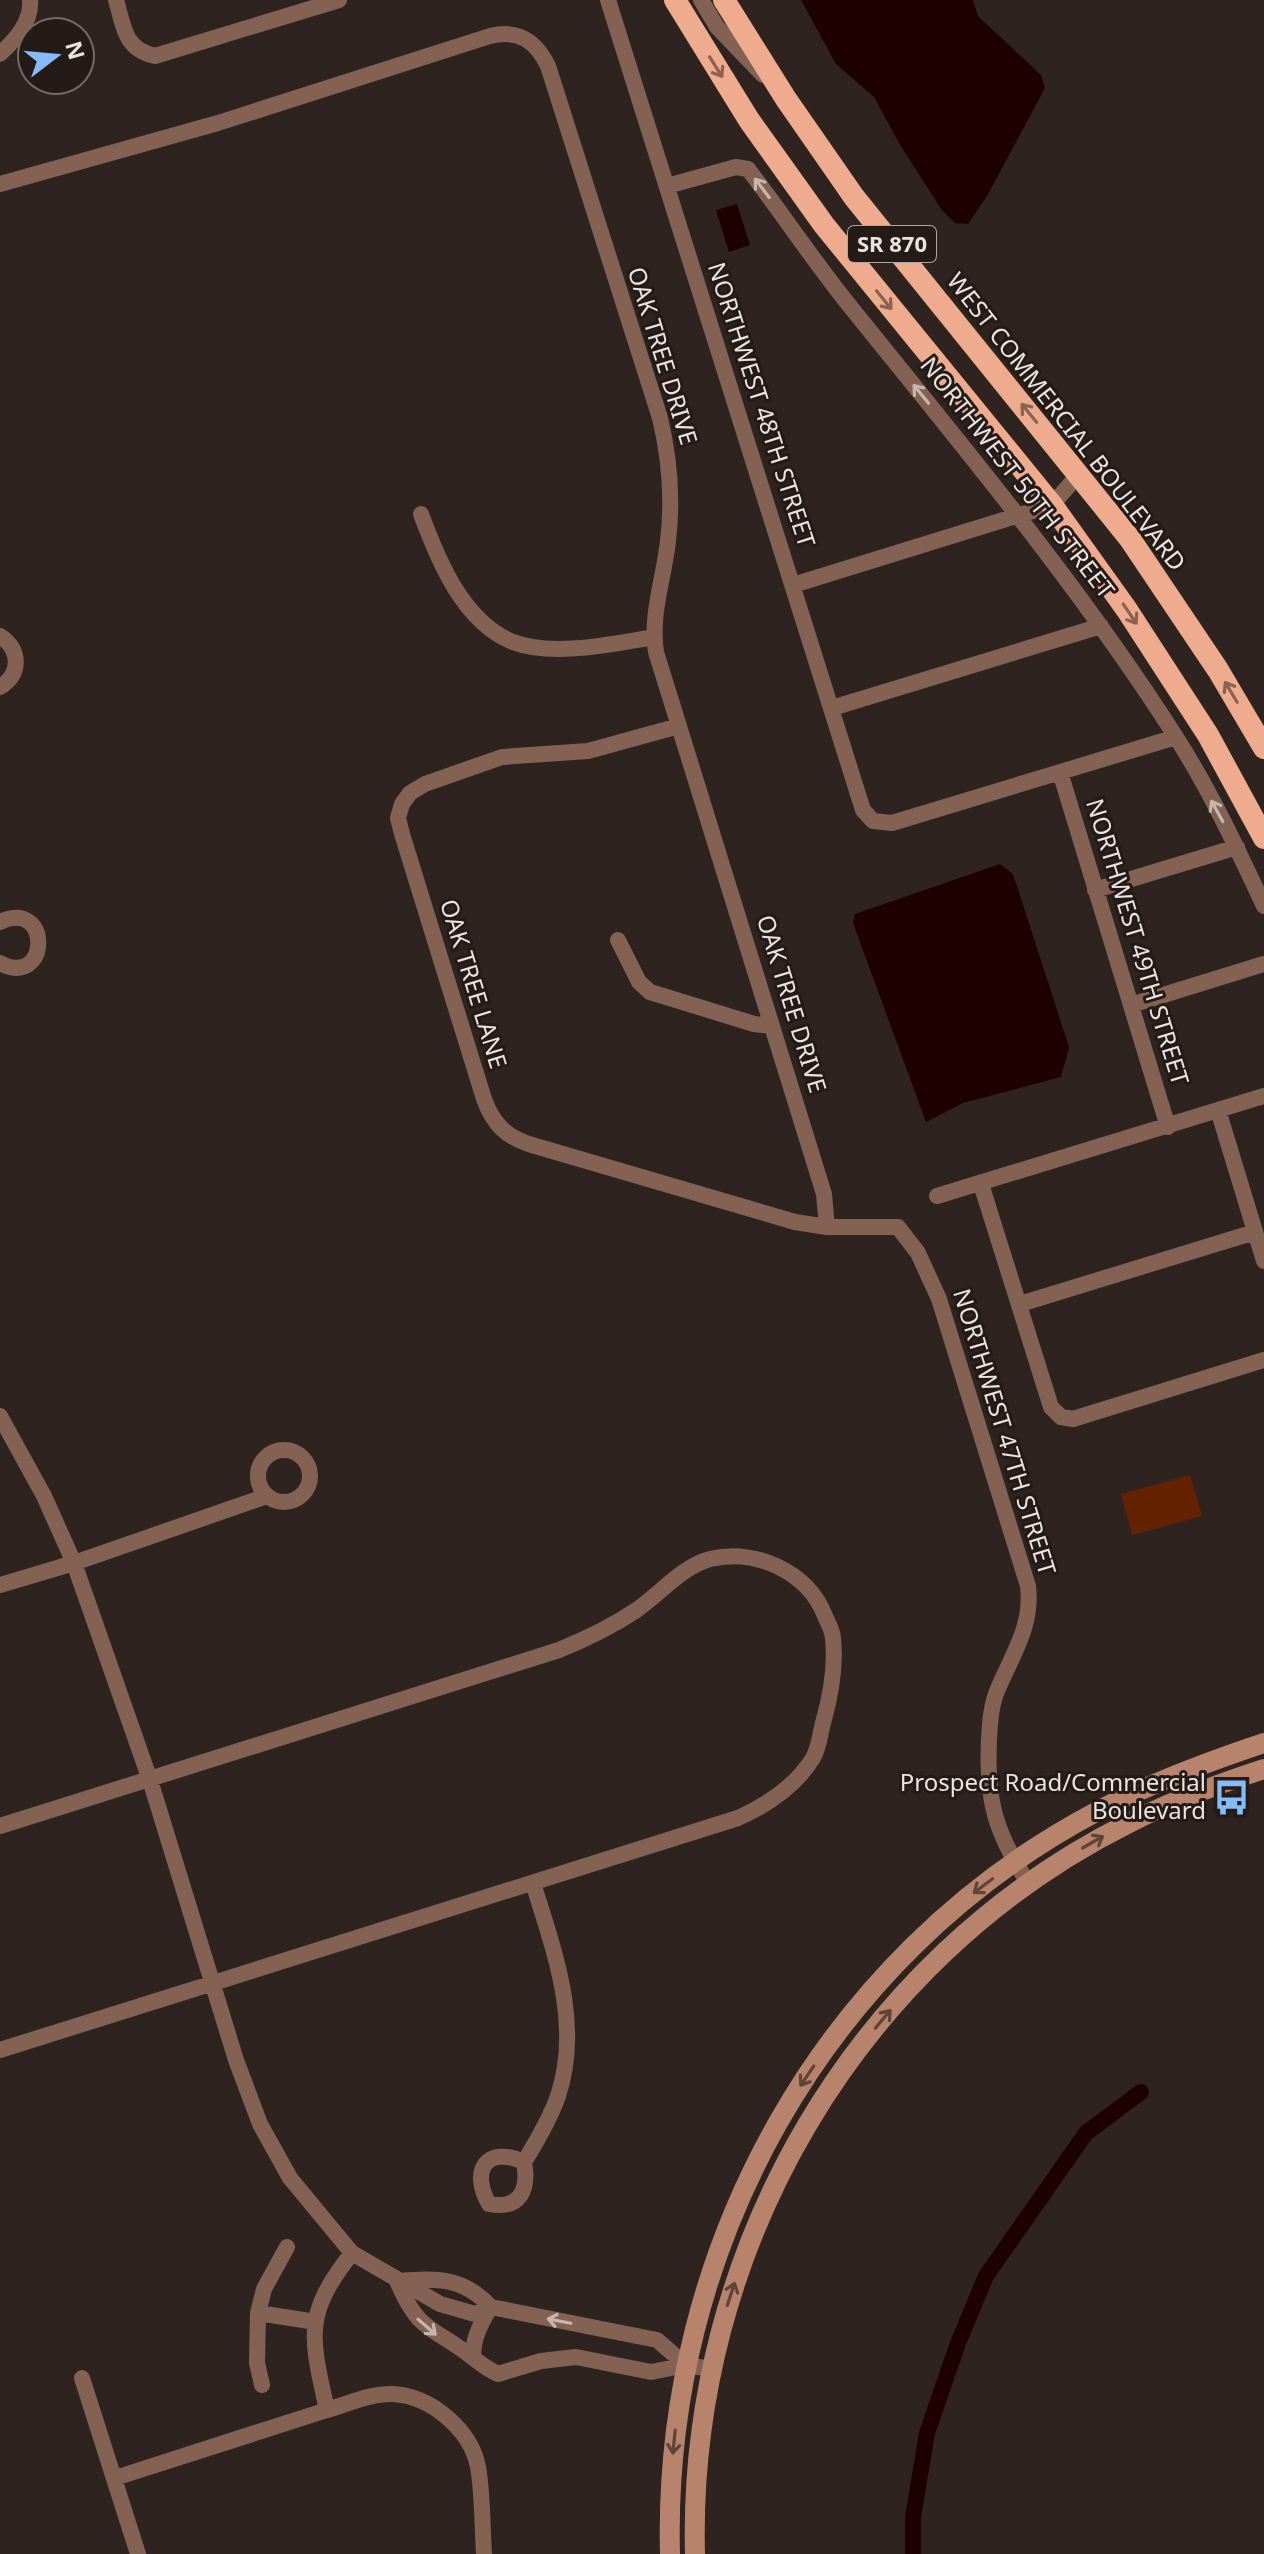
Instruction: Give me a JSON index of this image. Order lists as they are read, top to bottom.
{
  "streets": {
    "highway": ["SR 870", "WEST COMMERCIAL BOULEVARD"],
    "street": [
      "OAK TREE DRIVE",
      "NORTHWEST 48TH STREET",
      "NORTHWEST 50TH STREET",
      "NORTHWEST 49TH STREET",
      "OAK TREE LANE",
      "NORTHWEST 47TH STREET"
    ]
  },
  "crossings": [
    ["OAK TREE DRIVE", "OAK TREE LANE"],
    ["NORTHWEST 48TH STREET", "NORTHWEST 50TH STREET"],
    ["NORTHWEST 48TH STREET", "NORTHWEST 49TH STREET"],
    ["OAK TREE LANE", "NORTHWEST 47TH STREET"]
  ],
  "one_way": ["WEST COMMERCIAL BOULEVARD", "NORTHWEST 50TH STREET"],
  "places": {
    "bus stop": ["Prospect Road/Commercial Boulevard"]
  },
  "north": "right"
}
